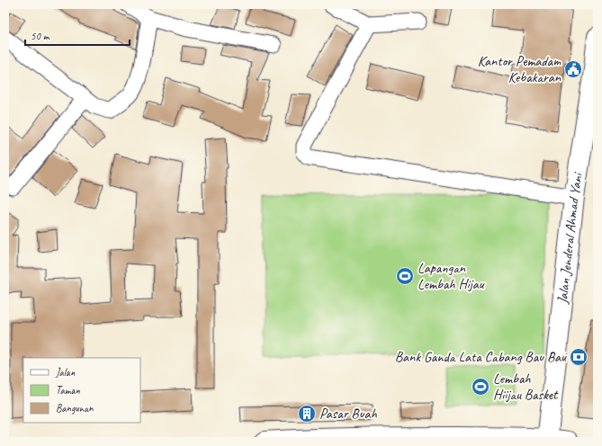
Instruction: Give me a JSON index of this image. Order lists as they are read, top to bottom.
{
  "streets": {
    "street": ["Jalan Jenderal Ahmad Yani"]
  },
  "places": {
    "public building": ["Kantor Pemadam Kebakaran"],
    "sports": ["Lapangan Lembah Hijau", "Lembah Hiijau Basket"],
    "bank": ["Bank Ganda Lata Cabang Bau Bau"],
    "building": ["Pasar Buah"]
  },
  "legend": ["Jalan", "Taman", "Bangunan"],
  "scale_bar": "50 m"
}
